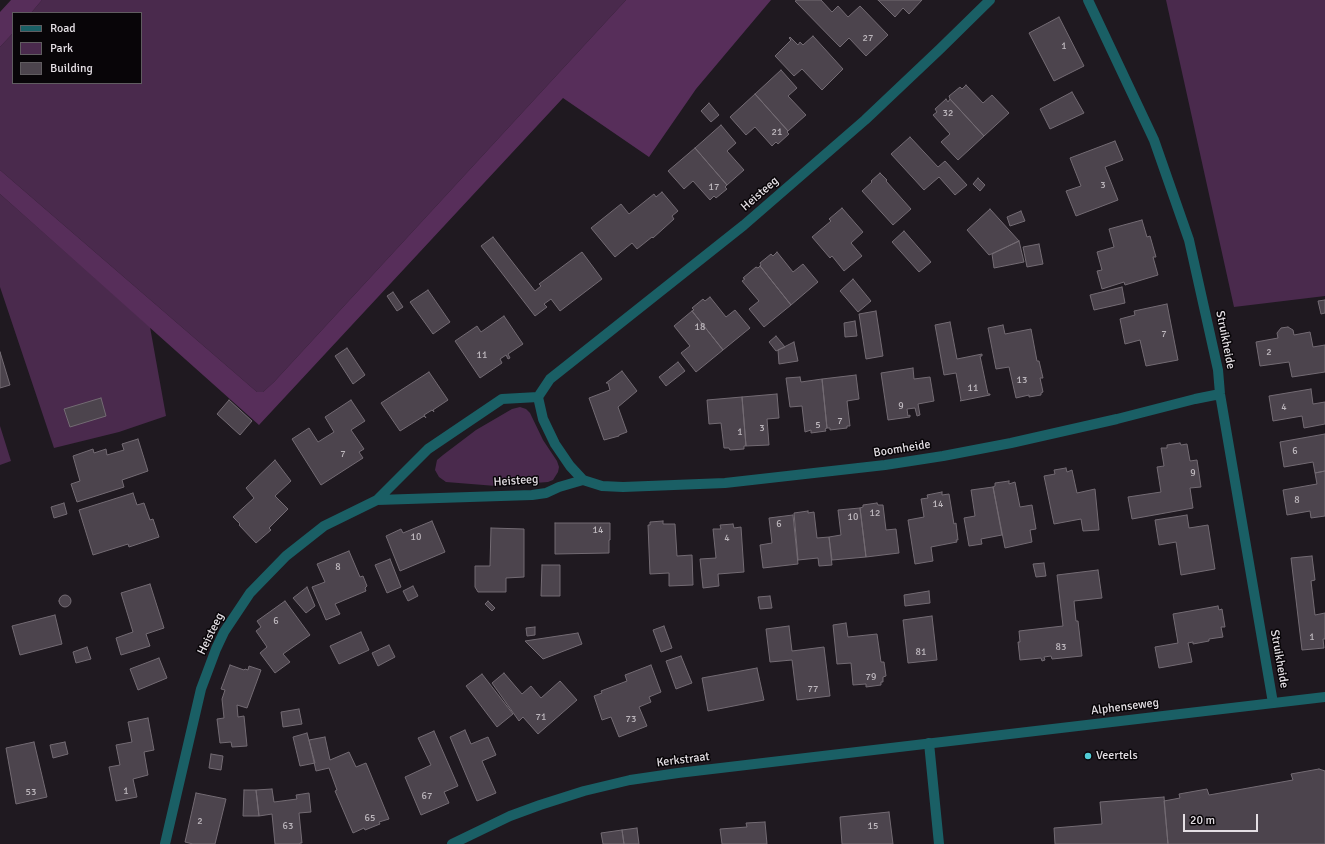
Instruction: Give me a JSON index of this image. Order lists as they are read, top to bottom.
{
  "streets": {
    "street": [
      "Heisteeg",
      "Struikheide",
      "Boomheide",
      "Alphenseweg",
      "Kerkstraat"
    ]
  },
  "crossings": [
    ["Heisteeg", "Boomheide"],
    ["Struikheide", "Boomheide"],
    ["Struikheide", "Alphenseweg"],
    ["Alphenseweg", "Kerkstraat"]
  ],
  "places": ["Veertels"],
  "house_numbers": [
    "27",
    "1",
    "32",
    "21",
    "3",
    "17",
    "18",
    "7",
    "2",
    "11",
    "13",
    "11",
    "9",
    "4",
    "7",
    "5",
    "3",
    "1",
    "6",
    "7",
    "9",
    "8",
    "14",
    "12",
    "10",
    "6",
    "14",
    "10",
    "4",
    "8",
    "6",
    "1",
    "83",
    "81",
    "79",
    "77",
    "71",
    "73",
    "1",
    "53",
    "67",
    "65",
    "2",
    "63",
    "15"
  ],
  "legend": ["Road", "Park", "Building"],
  "scale_bar": "20 m"
}
